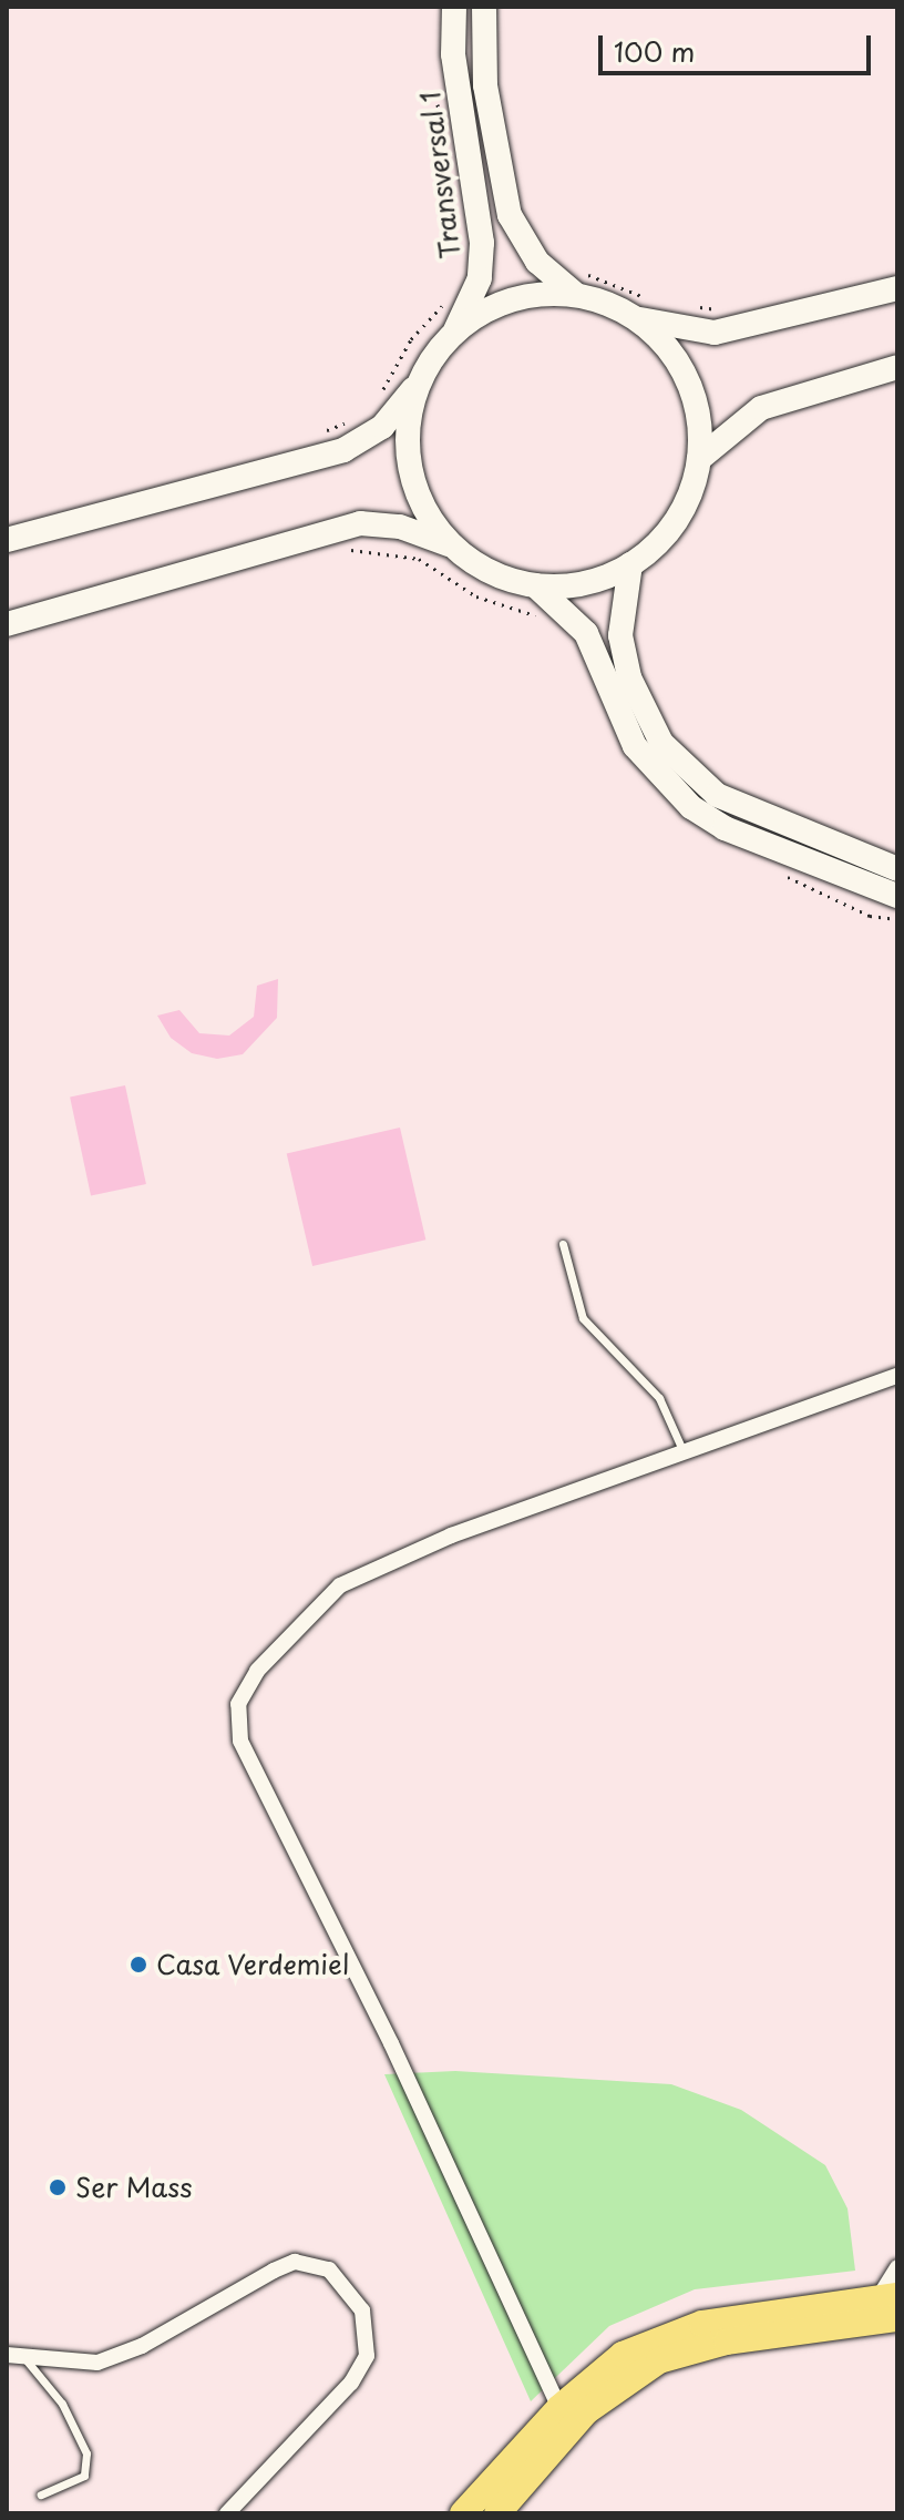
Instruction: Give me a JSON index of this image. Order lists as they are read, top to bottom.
{
  "streets": {
    "street": ["Transversal 1"]
  },
  "places": ["Casa Verdemiel", "Ser Mass"],
  "scale_bar": "100 m"
}
